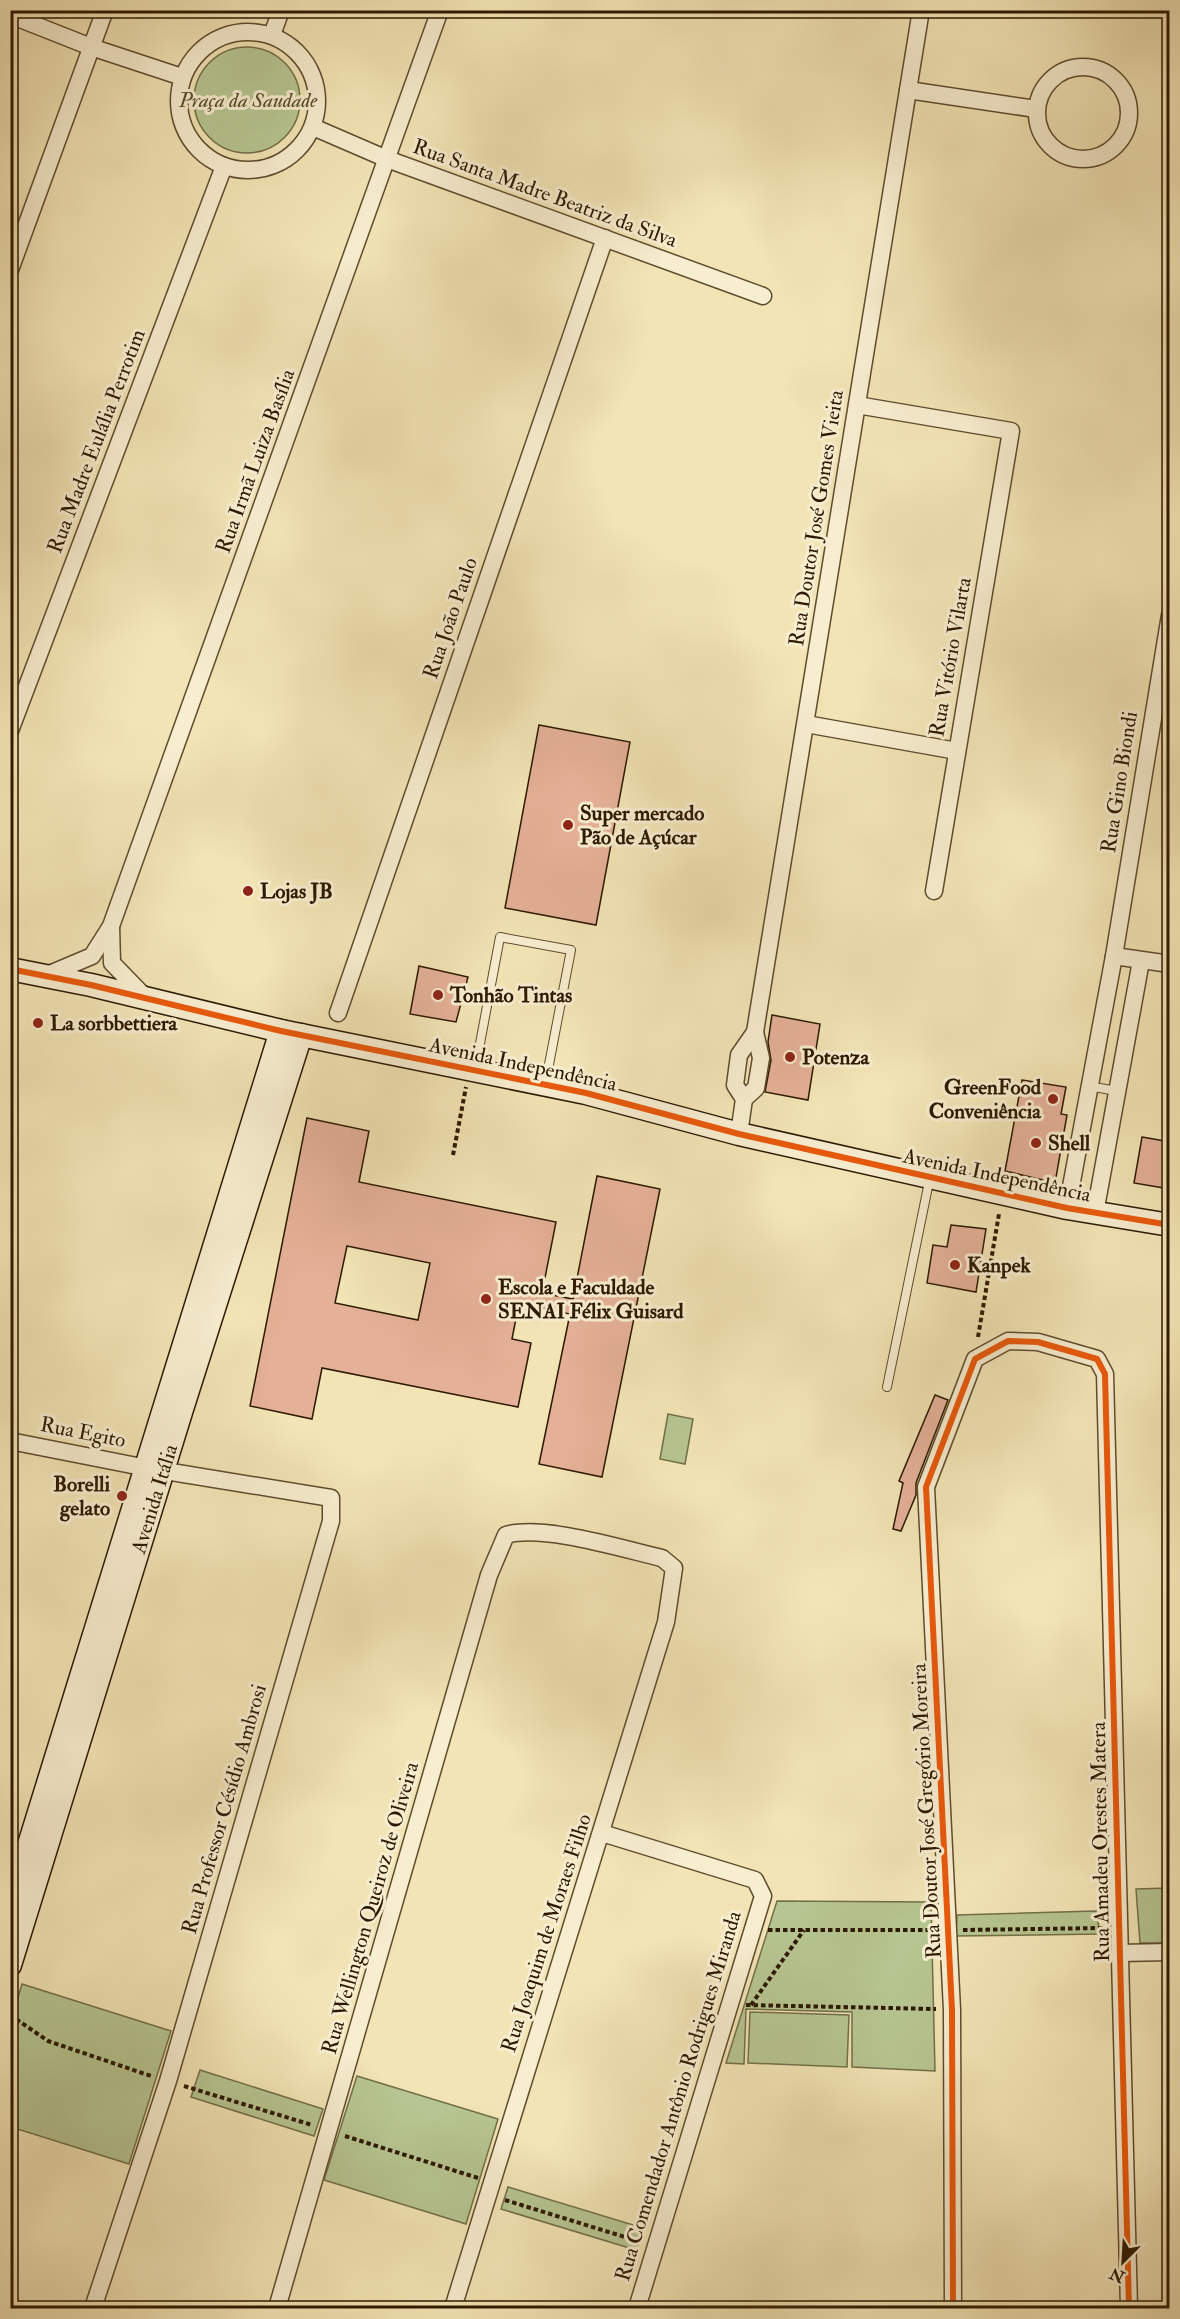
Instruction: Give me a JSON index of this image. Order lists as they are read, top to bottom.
{
  "streets": {
    "main road": ["Avenida Independência", "Avenida Itália"],
    "street": [
      "Rua Santa Madre Beatriz da Silva",
      "Rua Madre Eulália Perrotim",
      "Rua Irmã Luiza Basília",
      "Rua Doutor José Gomes Vieita",
      "Rua João Paulo",
      "Rua Vitório Vilarta",
      "Rua Gino Biondi",
      "Rua Egito",
      "Rua Professor Césídio Ambrosi",
      "Rua Doutor José Gregório Moreira",
      "Rua Amadeu Orestes Matera",
      "Rua Wellington Queiroz de Oliveira",
      "Rua Joaquim de Moraes Filho",
      "Rua Comendador Antônio Rodrigues Miranda"
    ]
  },
  "crossings": [
    ["Rua Santa Madre Beatriz da Silva", "Rua Madre Eulália Perrotim"],
    ["Rua Santa Madre Beatriz da Silva", "Rua Irmã Luiza Basília"],
    ["Rua Santa Madre Beatriz da Silva", "Rua João Paulo"],
    ["Rua Irmã Luiza Basília", "Avenida Independência"],
    ["Rua Doutor José Gomes Vieita", "Rua Vitório Vilarta"],
    ["Rua Doutor José Gomes Vieita", "Avenida Independência"],
    ["Rua Gino Biondi", "Avenida Independência"],
    ["Avenida Independência", "Avenida Itália"],
    ["Rua Egito", "Avenida Itália"],
    ["Rua Egito", "Rua Professor Césídio Ambrosi"],
    ["Avenida Itália", "Rua Professor Césídio Ambrosi"],
    ["Rua Doutor José Gregório Moreira", "Rua Amadeu Orestes Matera"],
    ["Rua Wellington Queiroz de Oliveira", "Rua Joaquim de Moraes Filho"],
    ["Rua Joaquim de Moraes Filho", "Rua Comendador Antônio Rodrigues Miranda"]
  ],
  "parks": ["Praça da Saudade"],
  "places": [
    "Super mercado Pão de Açúcar",
    "Lojas JB",
    "Tonhão Tintas",
    "La sorbbettiera",
    "Potenza",
    "GreenFood Conveniência",
    "Shell",
    "Kanpek",
    "Escola e Faculdade SENAI Félix Guisard",
    "Borelli gelato"
  ],
  "north": "bottom left"
}
